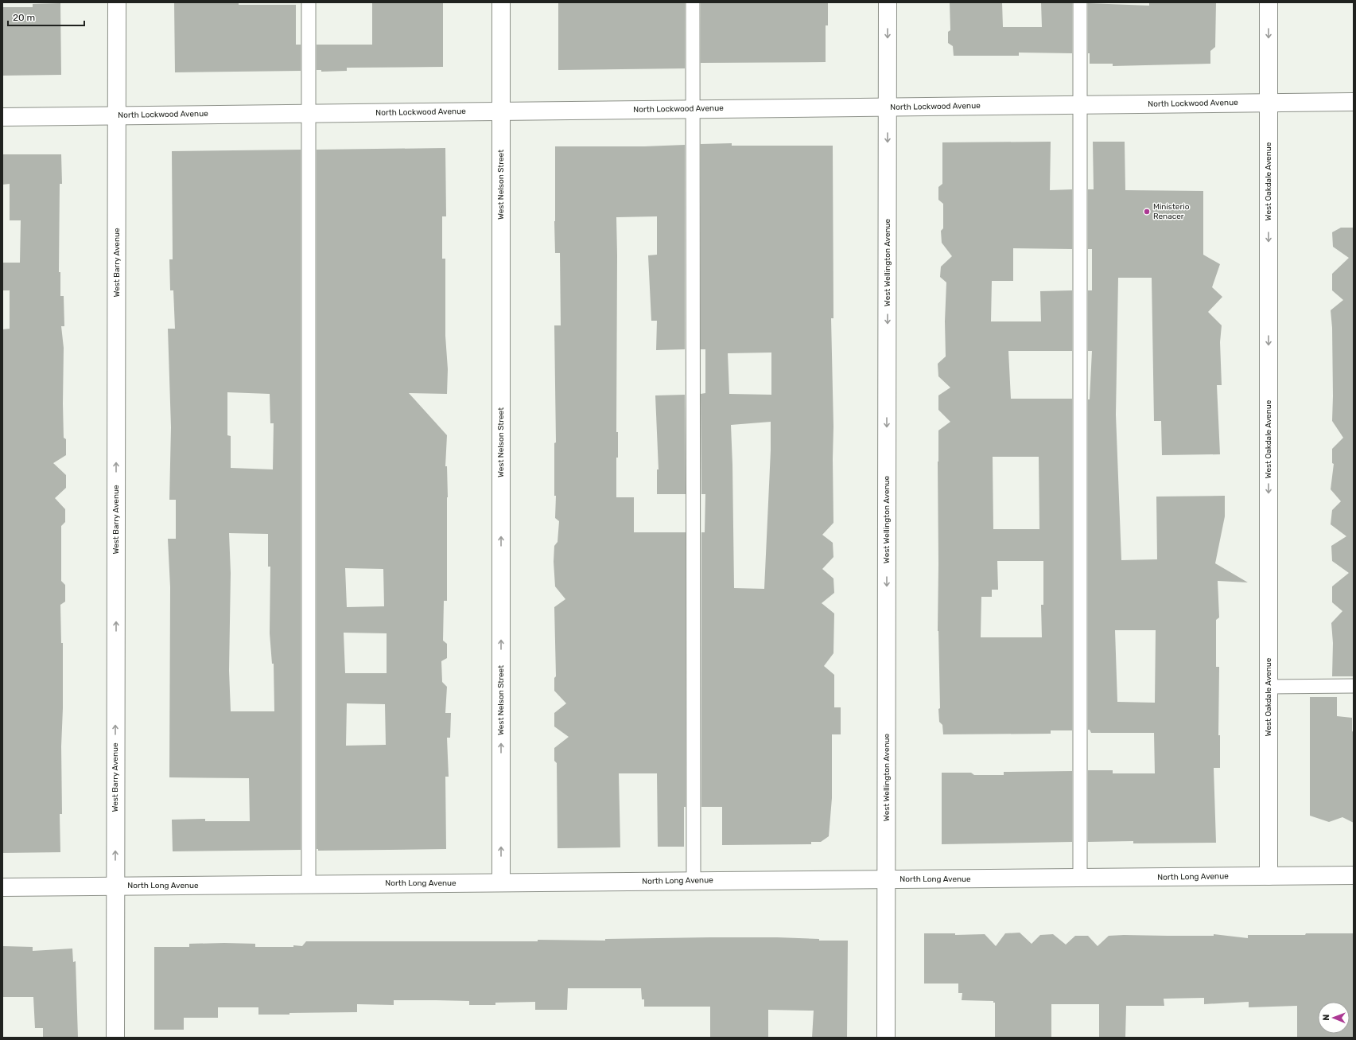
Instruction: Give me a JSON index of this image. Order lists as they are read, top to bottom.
{
  "streets": {
    "street": [
      "North Lockwood Avenue",
      "West Oakdale Avenue",
      "West Nelson Street",
      "West Barry Avenue",
      "West Wellington Avenue",
      "North Long Avenue"
    ]
  },
  "crossings": [
    ["North Lockwood Avenue", "West Oakdale Avenue"],
    ["North Lockwood Avenue", "West Nelson Street"],
    ["North Lockwood Avenue", "West Barry Avenue"],
    ["North Lockwood Avenue", "West Wellington Avenue"],
    ["West Oakdale Avenue", "North Long Avenue"],
    ["West Nelson Street", "North Long Avenue"],
    ["West Barry Avenue", "North Long Avenue"],
    ["West Wellington Avenue", "North Long Avenue"]
  ],
  "one_way": [
    "West Oakdale Avenue",
    "West Nelson Street",
    "West Barry Avenue",
    "West Wellington Avenue"
  ],
  "places": ["Ministerio Renacer"],
  "scale_bar": "20 m",
  "north": "left"
}
